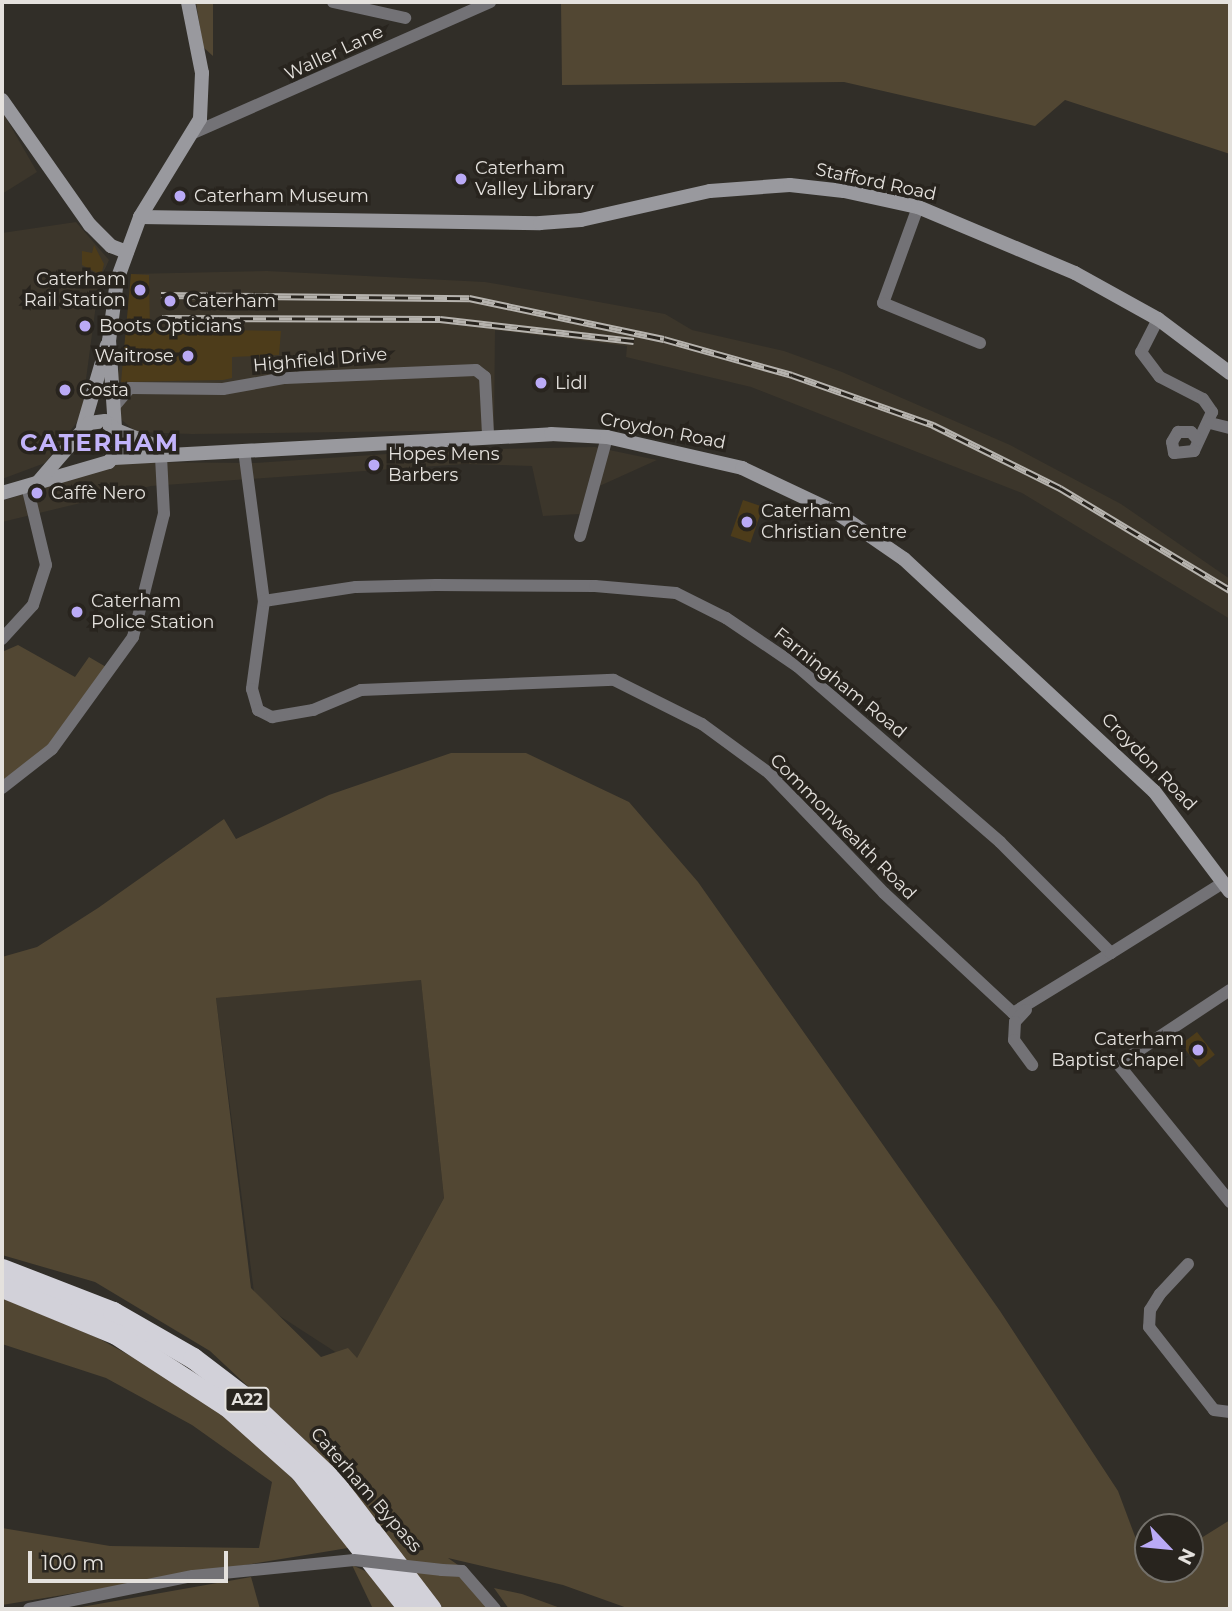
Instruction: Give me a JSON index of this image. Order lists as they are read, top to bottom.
{
  "streets": {
    "highway": ["A22", "Caterham Bypass"],
    "main road": ["Stafford Road", "Croydon Road"],
    "street": [
      "Waller Lane",
      "Highfield Drive",
      "Farningham Road",
      "Commonwealth Road"
    ]
  },
  "crossings": [
    ["Highfield Drive", "Croydon Road"],
    ["Farningham Road", "Commonwealth Road"]
  ],
  "districts": ["CATERHAM"],
  "places": [
    "Caterham Valley Library",
    "Caterham Museum",
    "Caterham Rail Station",
    "Caterham",
    "Boots Opticians",
    "Waitrose",
    "Lidl",
    "Costa",
    "Hopes Mens Barbers",
    "Caffè Nero",
    "Caterham Christian Centre",
    "Caterham Police Station",
    "Caterham Baptist Chapel"
  ],
  "scale_bar": "100 m",
  "north": "bottom right"
}
